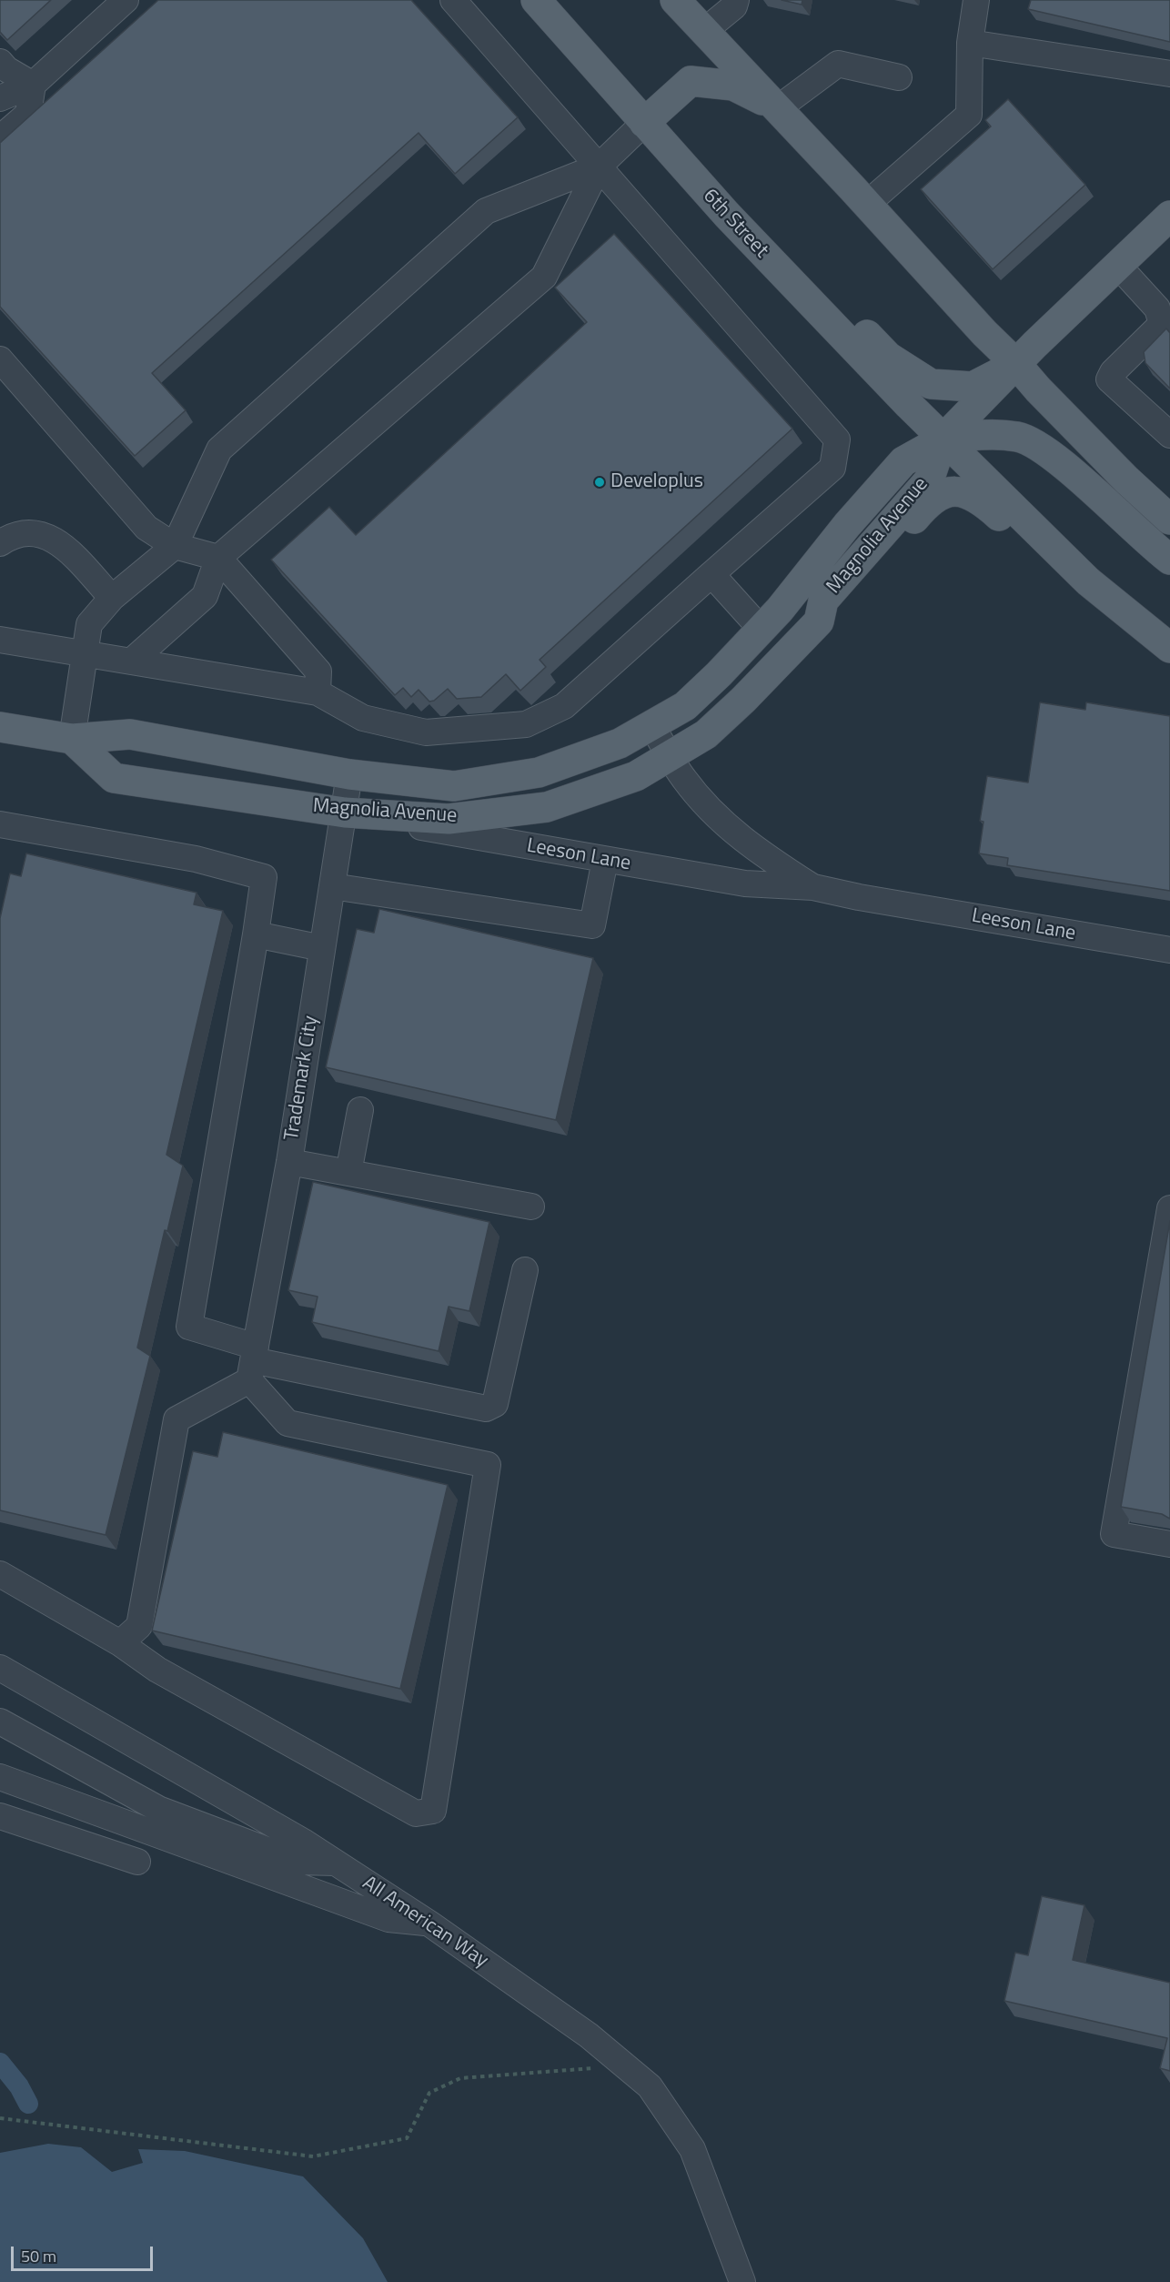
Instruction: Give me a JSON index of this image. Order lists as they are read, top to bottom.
{
  "streets": {
    "main road": ["6th Street", "Magnolia Avenue"],
    "street": ["Leeson Lane", "Trademark City", "All American Way"]
  },
  "crossings": [
    ["6th Street", "Magnolia Avenue"],
    ["Magnolia Avenue", "Leeson Lane"],
    ["Magnolia Avenue", "Trademark City"],
    ["Leeson Lane", "Trademark City"]
  ],
  "places": ["Developlus"],
  "scale_bar": "50 m"
}
